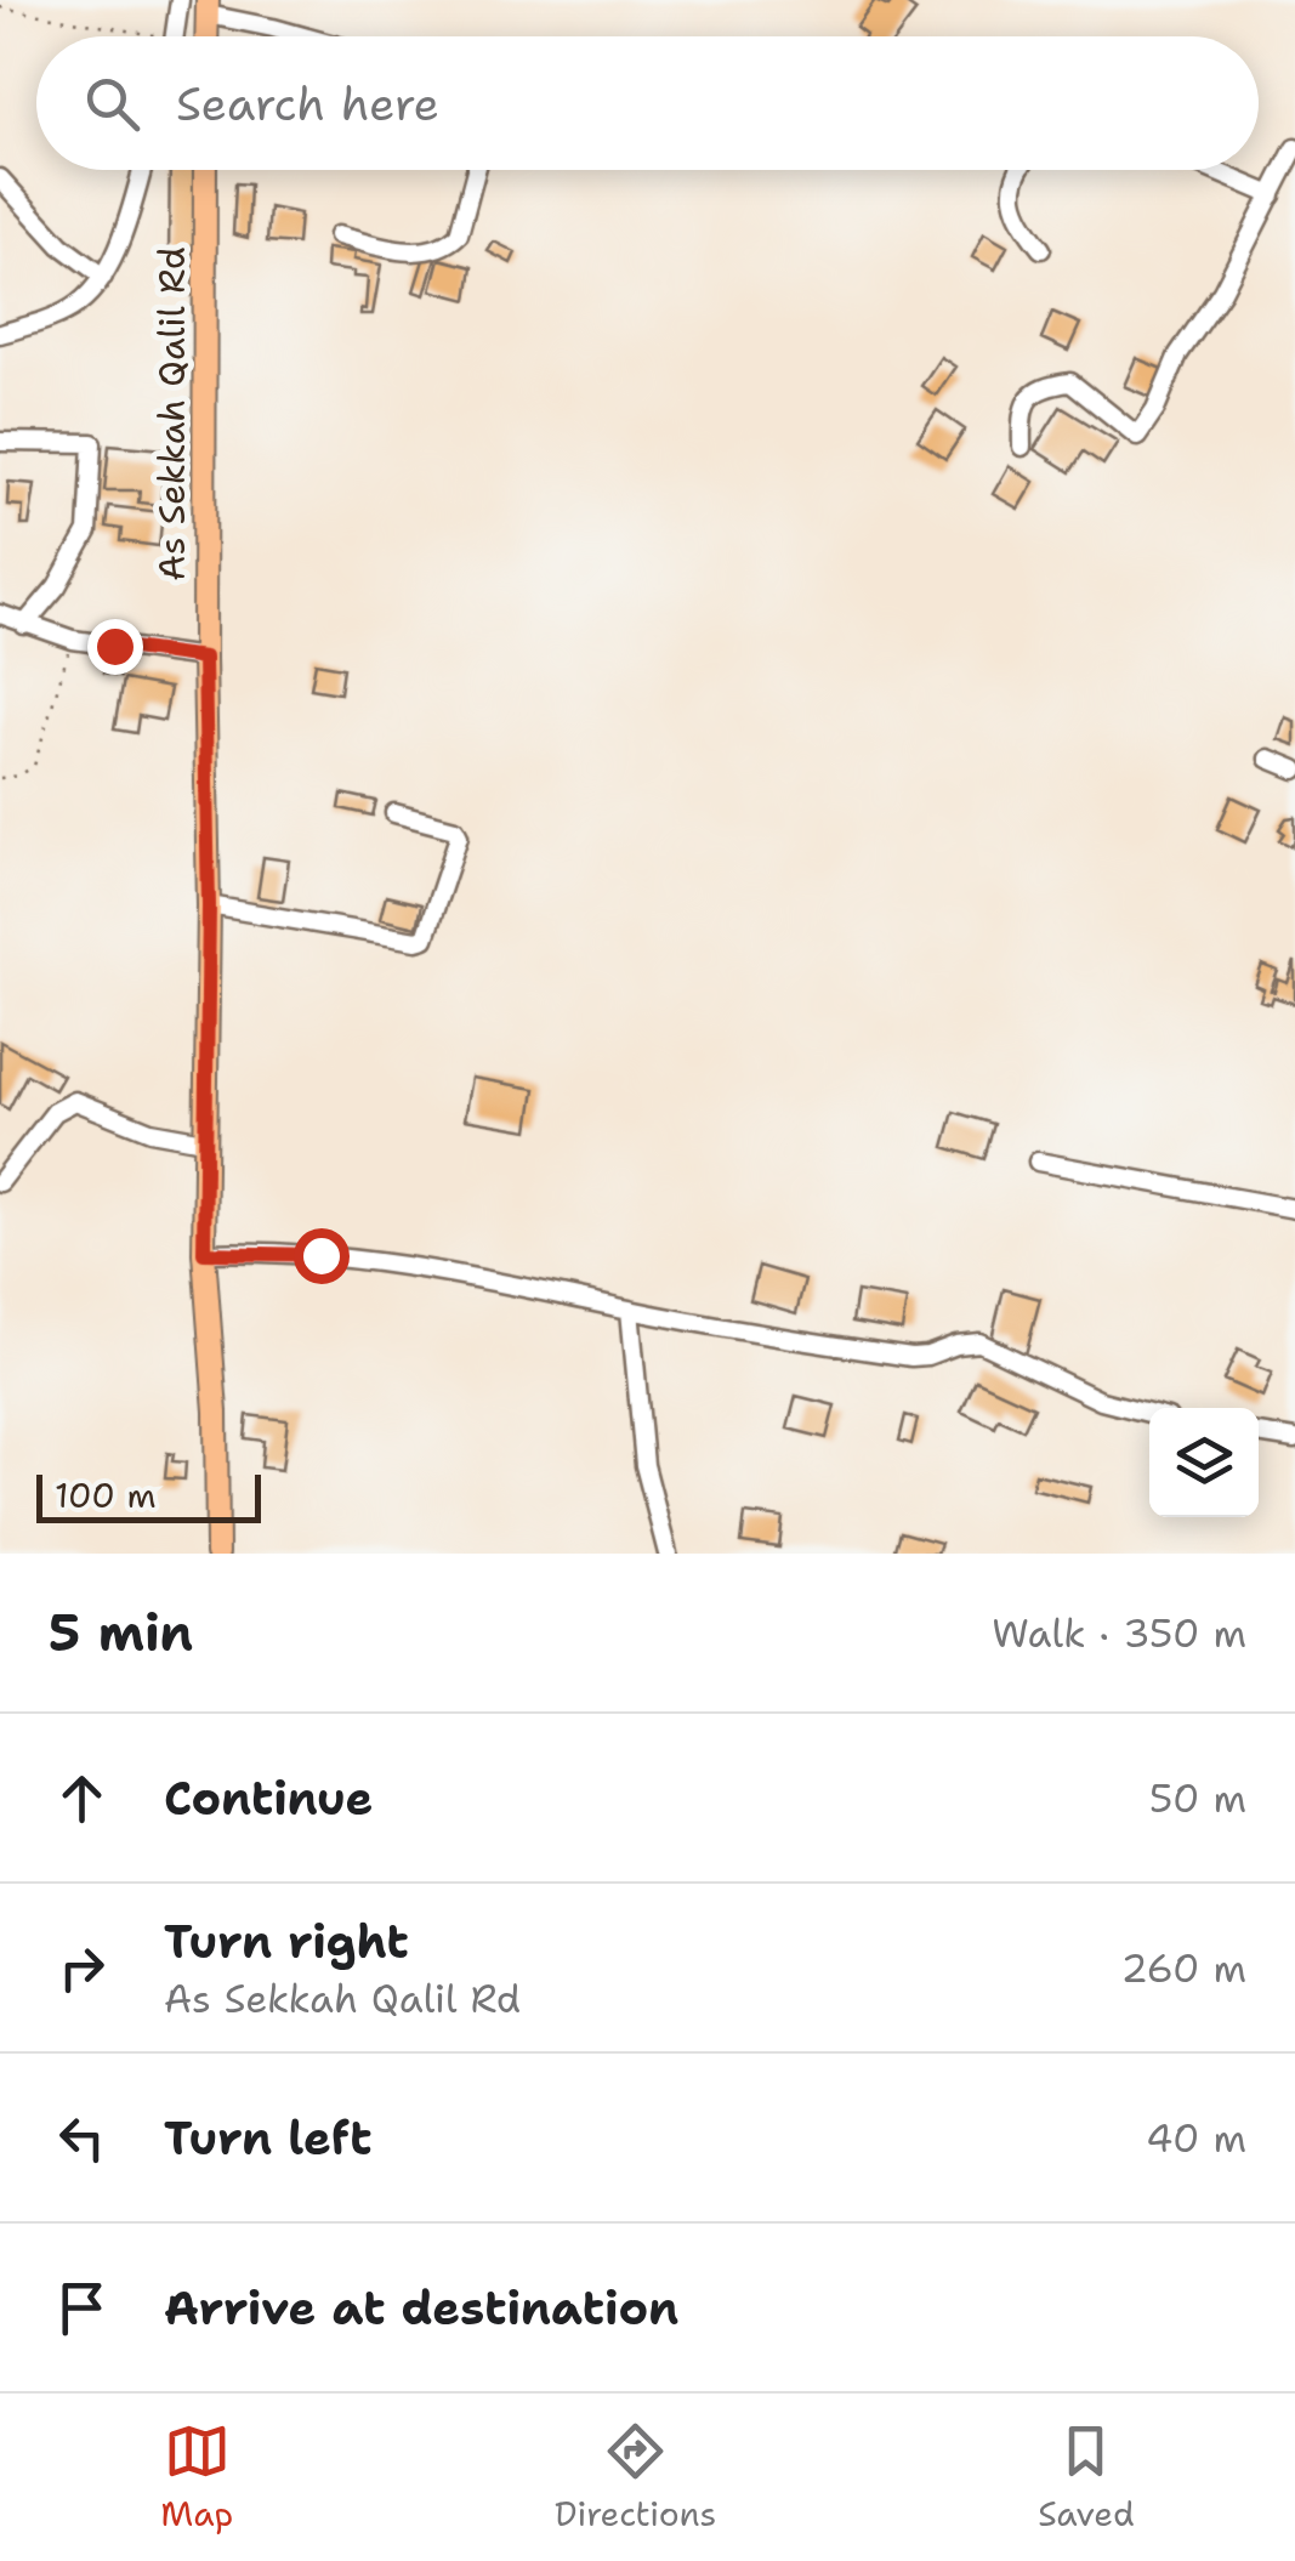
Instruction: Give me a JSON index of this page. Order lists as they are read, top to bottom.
{
  "streets": {
    "main road": ["As Sekkah Qalil Rd"]
  },
  "scale_bar": "100 m",
  "page": {
    "search": "Search here",
    "scale": "100 m",
    "heading": ["5 min", "Walk · 350 m"],
    "list": [
      ["Continue", "50 m"],
      ["Turn right", "As Sekkah Qalil Rd", "260 m"],
      ["Turn left", "40 m"],
      "Arrive at destination"
    ],
    "nav": ["Map", "Directions", "Saved"]
  }
}
